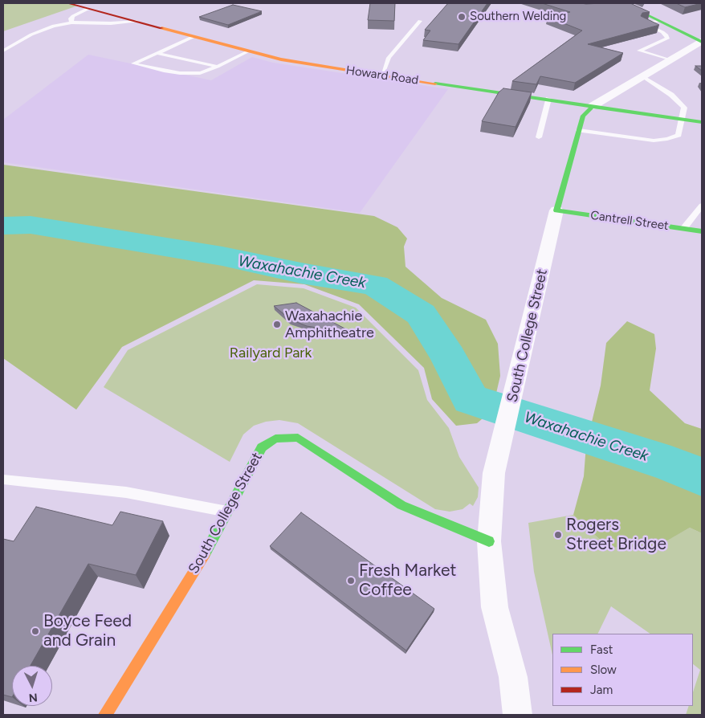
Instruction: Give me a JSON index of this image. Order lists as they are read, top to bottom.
{
  "streets": {
    "main road": ["Howard Road", "Cantrell Street", "South College Street"]
  },
  "crossings": [
    ["Howard Road", "South College Street"],
    ["Cantrell Street", "South College Street"]
  ],
  "water": ["Waxahachie Creek"],
  "parks": ["Railyard Park"],
  "places": [
    "Southern Welding",
    "Waxahachie Amphitheatre",
    "Rogers Street Bridge",
    "Fresh Market Coffee",
    "Boyce Feed and Grain"
  ],
  "legend": ["Fast", "Slow", "Jam"],
  "north": "bottom"
}
